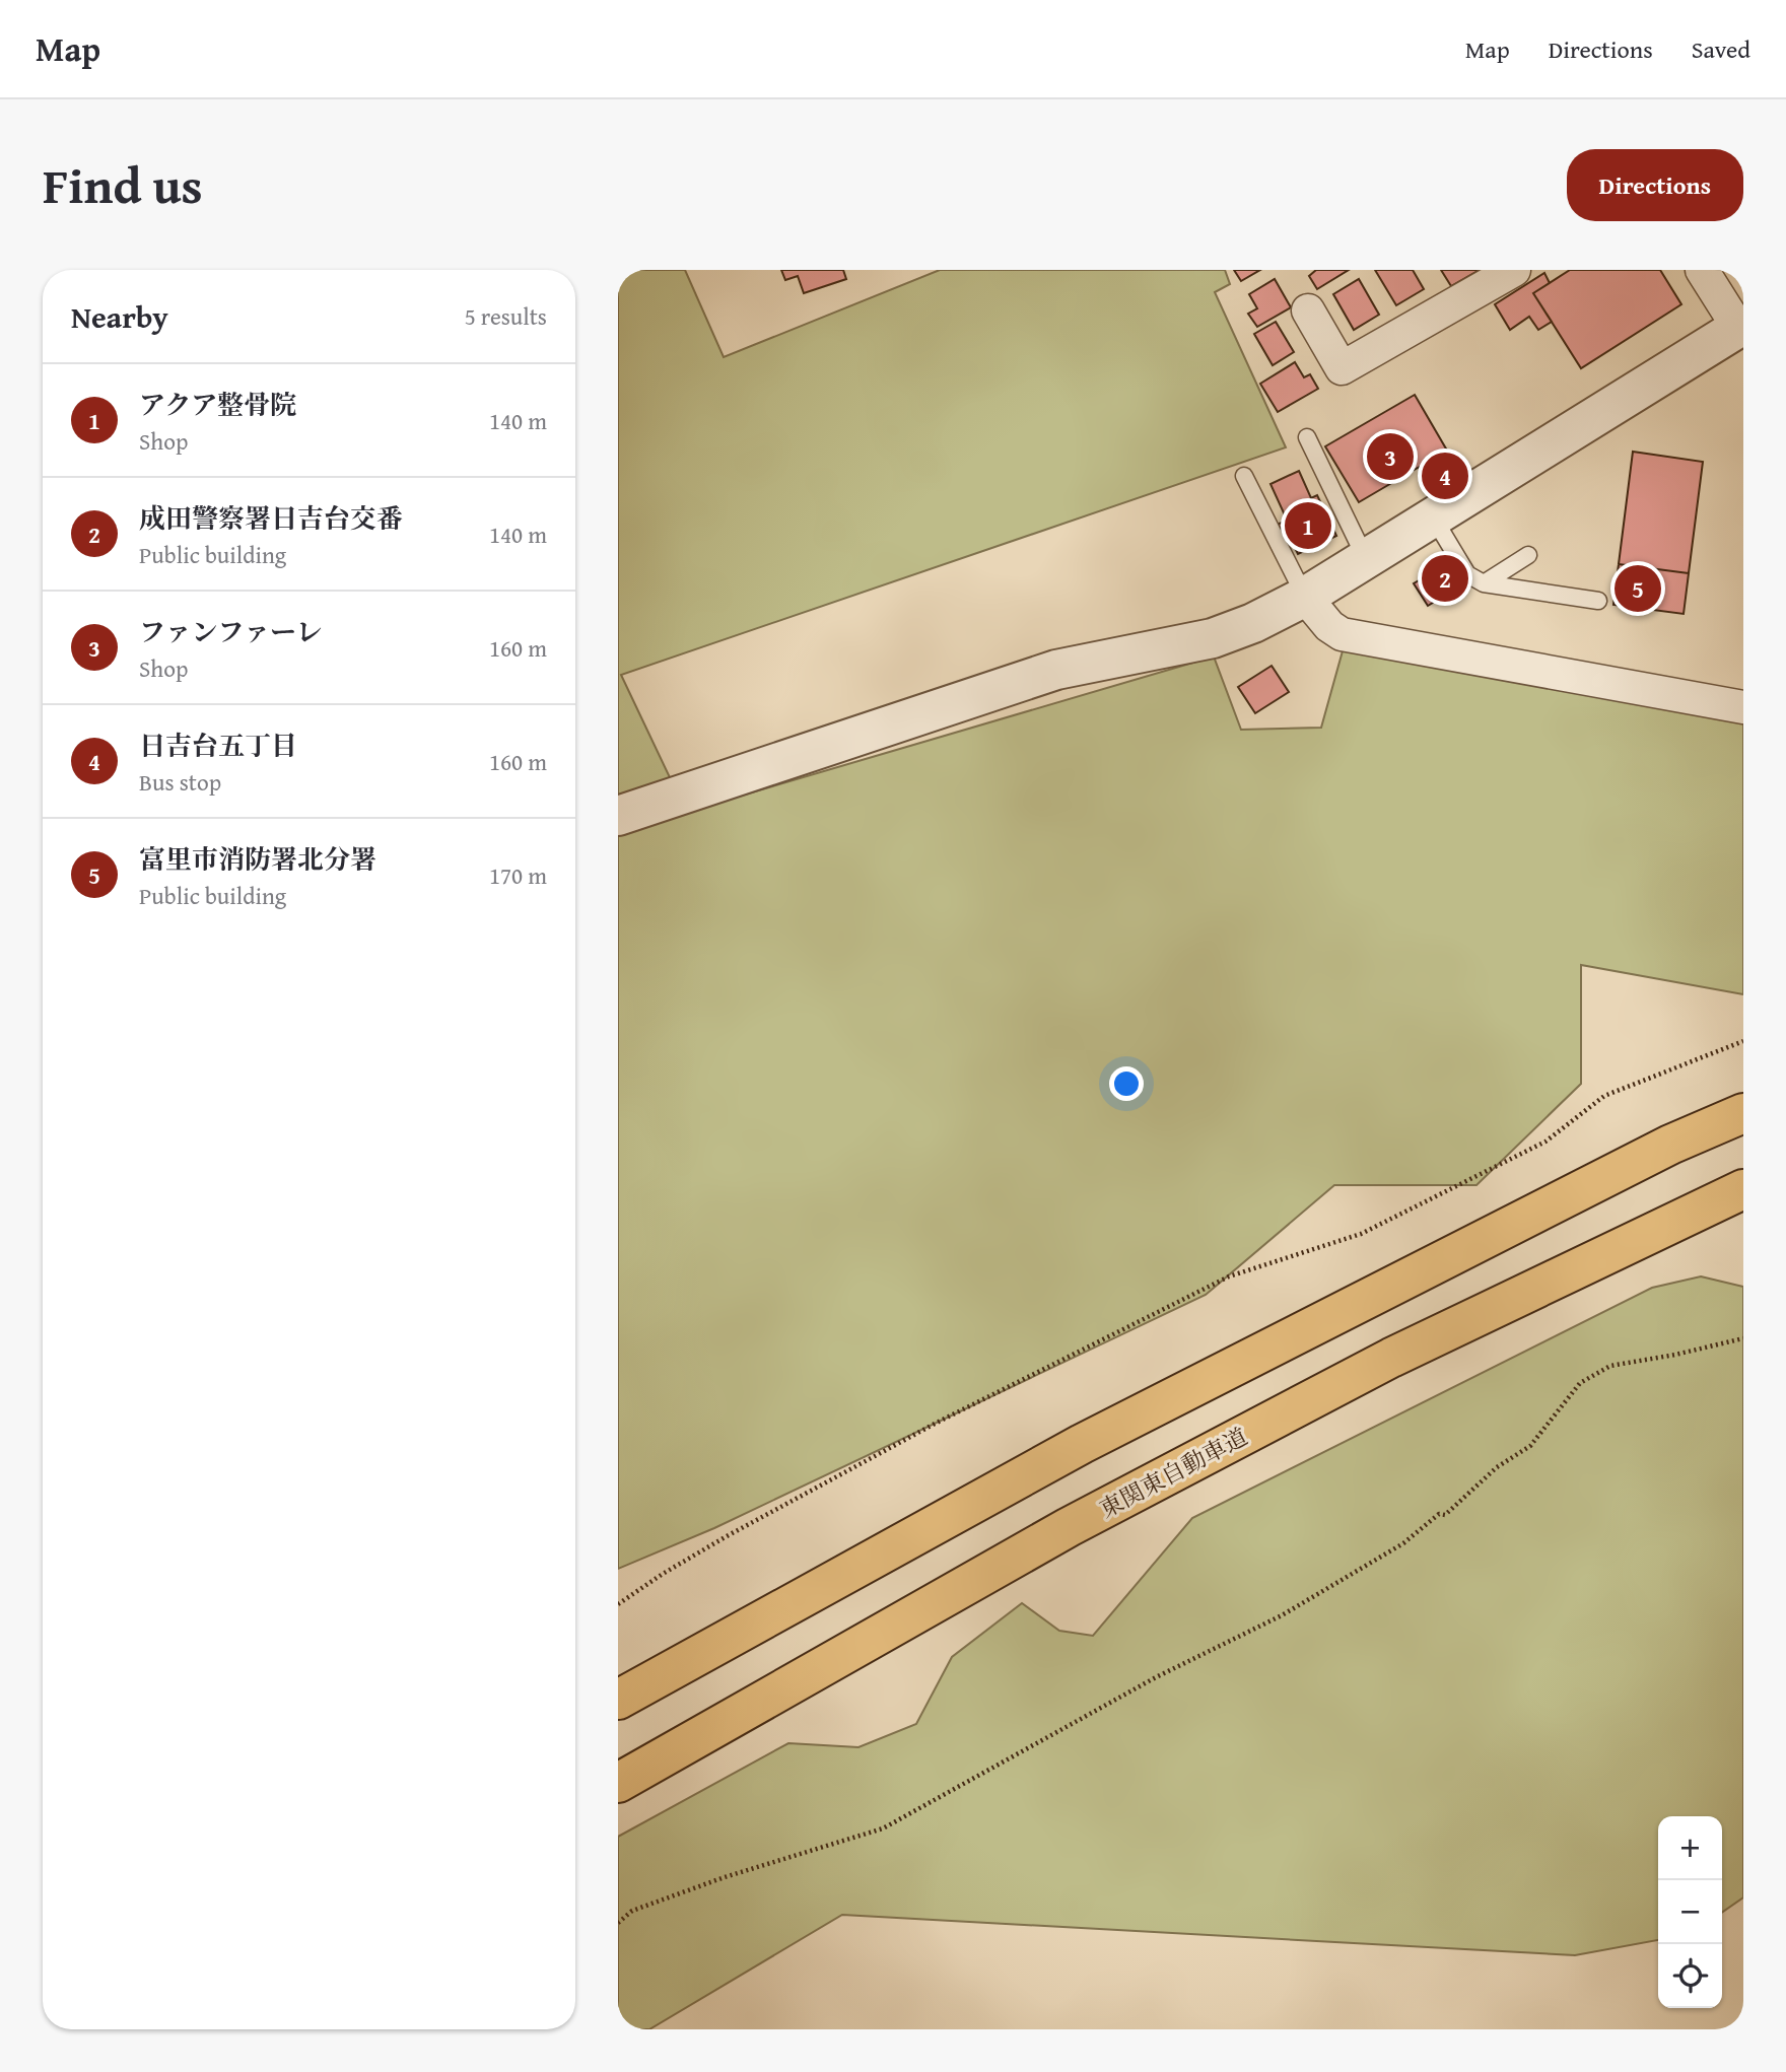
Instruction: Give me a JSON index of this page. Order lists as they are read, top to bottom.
{
  "streets": {
    "highway": ["東関東自動車道"]
  },
  "page": {
    "header": "Map",
    "nav": ["Map", "Directions", "Saved"],
    "title": "Find us",
    "buttons": "Directions",
    "heading": ["Nearby", "5 results"],
    "list": [
      {
        "mark": "1",
        "name": "アクア整骨院",
        "note": "Shop",
        "value": "140 m"
      },
      {
        "mark": "2",
        "name": "成田警察署日吉台交番",
        "note": "Public building",
        "value": "140 m"
      },
      {
        "mark": "3",
        "name": "ファンファーレ",
        "note": "Shop",
        "value": "160 m"
      },
      {
        "mark": "4",
        "name": "日吉台五丁目",
        "note": "Bus stop",
        "value": "160 m"
      },
      {
        "mark": "5",
        "name": "富里市消防署北分署",
        "note": "Public building",
        "value": "170 m"
      }
    ],
    "pins": [
      "3",
      "4",
      "1",
      "2",
      "5"
    ],
    "map_buttons": ["+", "−"]
  }
}
